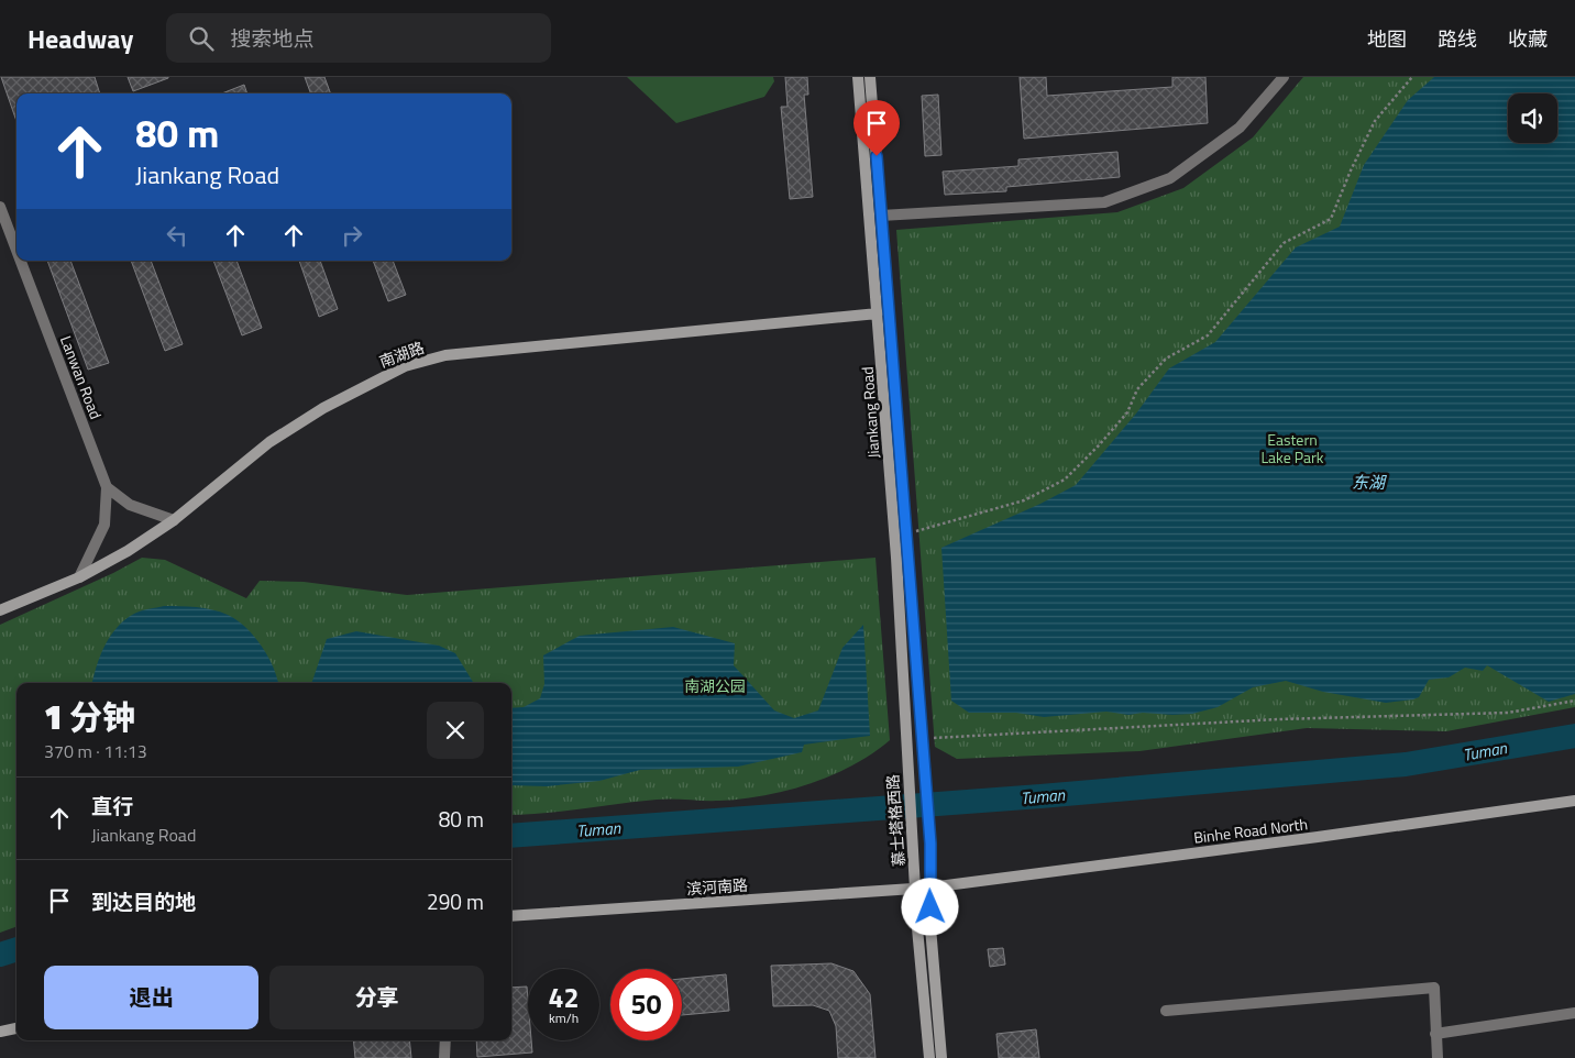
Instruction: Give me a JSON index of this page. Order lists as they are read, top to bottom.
{
  "streets": {
    "main road": [
      "南湖路",
      "Jiankang Road",
      "慕士塔格西路",
      "Binhe Road North",
      "滨河南路"
    ],
    "street": ["Lanwan Road"]
  },
  "crossings": [
    ["南湖路", "Jiankang Road"],
    ["Jiankang Road", "慕士塔格西路"],
    ["慕士塔格西路", "Binhe Road North"],
    ["慕士塔格西路", "滨河南路"],
    ["Binhe Road North", "滨河南路"]
  ],
  "water": ["东湖", "Tuman"],
  "parks": ["Eastern Lake Park", "南湖公园"],
  "page": {
    "header": "Headway",
    "search": "搜索地点",
    "nav": ["地图", "路线", "收藏"],
    "turn": ["80 m", "Jiankang Road"],
    "heading": ["1 分钟", "370 m · 11:13"],
    "list": [
      {
        "name": "直行",
        "note": "Jiankang Road",
        "value": "80 m"
      },
      {
        "name": "到达目的地",
        "value": "290 m"
      }
    ],
    "buttons": ["退出", "分享"],
    "speed": "42 km/h",
    "limit": "50"
  }
}
